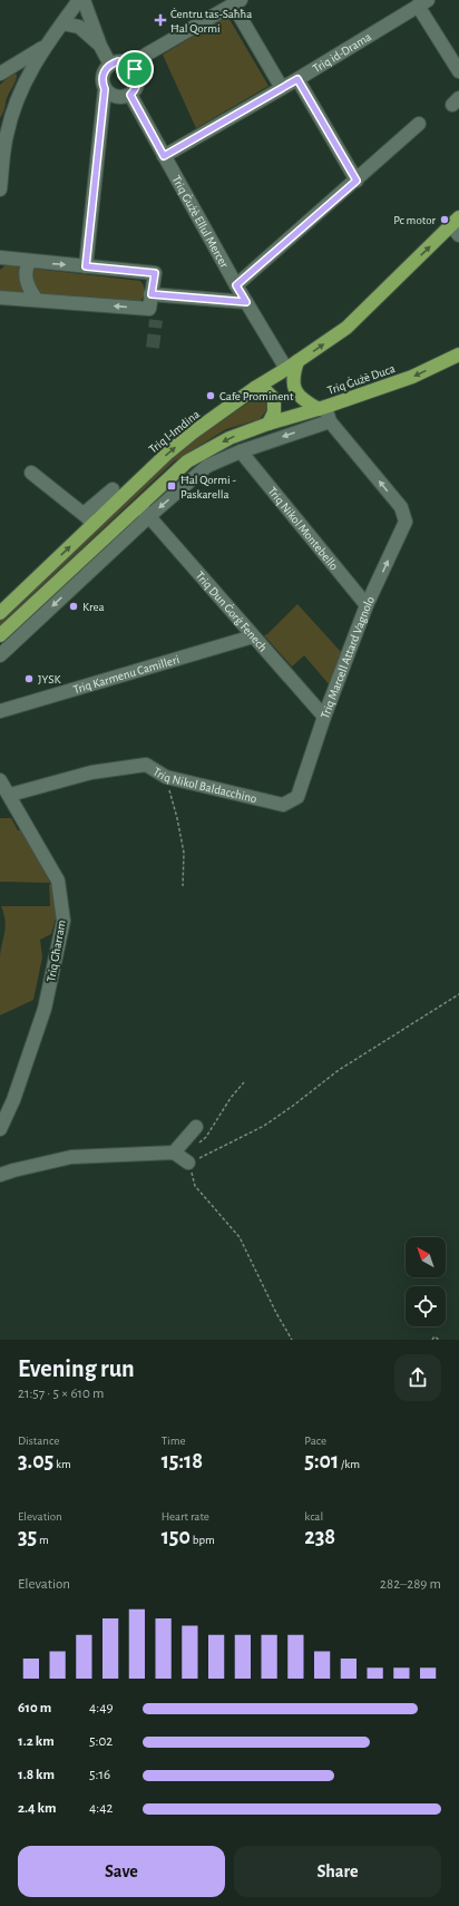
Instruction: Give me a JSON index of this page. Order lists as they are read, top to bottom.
{
  "streets": {
    "highway": ["Triq Ġużè Duca", "Triq l-Imdina"],
    "street": [
      "Triq id-Drama",
      "Triq Ġużè Ellul Mercer",
      "Triq Nikol Montebello",
      "Triq Dun Ġorġ Fenech",
      "Triq Marcell Attard Vagnolo",
      "Triq Karmenu Camilleri",
      "Triq Nikol Baldacchino",
      "Triq Għarram"
    ]
  },
  "crossings": [
    ["Triq id-Drama", "Triq Ġużè Ellul Mercer"],
    ["Triq Ġużè Ellul Mercer", "Triq l-Imdina"],
    ["Triq Nikol Montebello", "Triq Marcell Attard Vagnolo"],
    ["Triq Dun Ġorġ Fenech", "Triq Marcell Attard Vagnolo"],
    ["Triq Dun Ġorġ Fenech", "Triq Karmenu Camilleri"],
    ["Triq Marcell Attard Vagnolo", "Triq Nikol Baldacchino"],
    ["Triq Nikol Baldacchino", "Triq Għarram"]
  ],
  "one_way": ["Triq Ġużè Duca", "Triq Marcell Attard Vagnolo"],
  "places": {
    "health": ["Ċentru tas-Saħħa Ħal Qormi"],
    "other": [
      "Pc motor",
      "Cafe Prominent",
      "Krea",
      "JYSK"
    ],
    "transit": ["Ħal Qormi - Paskarella"]
  },
  "north": "top left",
  "page": {
    "heading": ["Evening run", "21:57 · 5 × 610 m"],
    "stats": [
      ["Distance", "3.05 km"],
      ["Time", "15:18"],
      ["Pace", "5:01 /km"],
      ["Elevation", "35 m"],
      ["Heart rate", "150 bpm"],
      ["kcal", "238"]
    ],
    "chart": ["Elevation", "282–289 m"],
    "list": [
      {
        "name": "610 m",
        "note": "4:49"
      },
      {
        "name": "1.2 km",
        "note": "5:02"
      },
      {
        "name": "1.8 km",
        "note": "5:16"
      },
      {
        "name": "2.4 km",
        "note": "4:42"
      }
    ],
    "buttons": ["Save", "Share"]
  }
}
